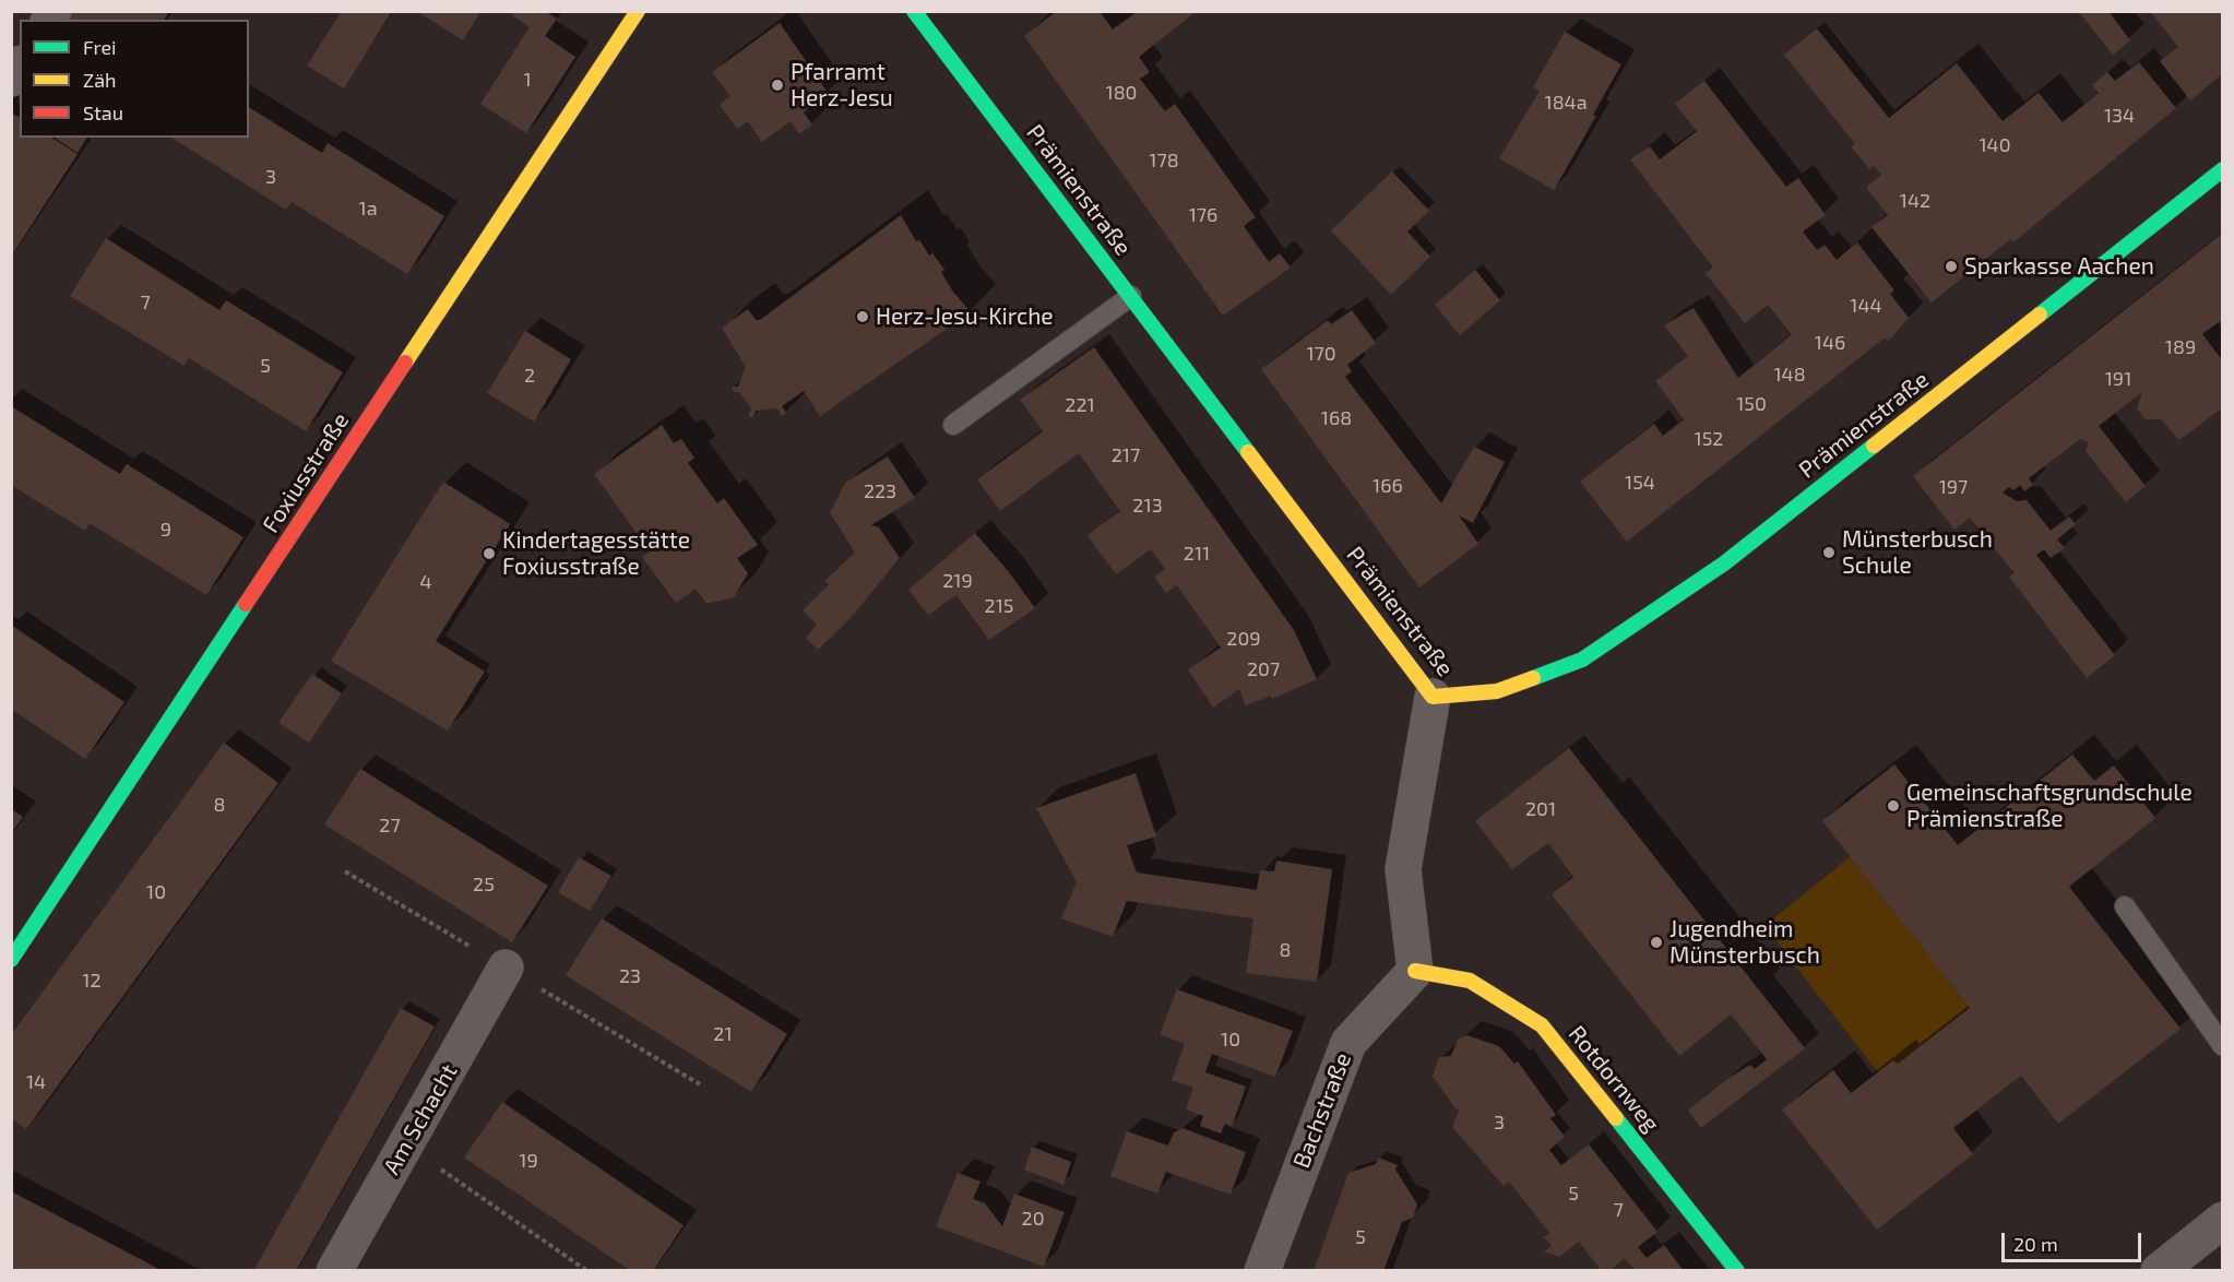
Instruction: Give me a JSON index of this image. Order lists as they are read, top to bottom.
{
  "streets": {
    "street": [
      "Prämienstraße",
      "Foxiusstraße",
      "Rotdornweg",
      "Bachstraße",
      "Am Schacht"
    ]
  },
  "crossings": [
    ["Rotdornweg", "Bachstraße"]
  ],
  "places": [
    "Pfarramt Herz-Jesu",
    "Sparkasse Aachen",
    "Herz-Jesu-Kirche",
    "Münsterbusch Schule",
    "Kindertagesstätte Foxiusstraße",
    "Gemeinschaftsgrundschule Prämienstraße",
    "Jugendheim Münsterbusch"
  ],
  "house_numbers": [
    "1",
    "180",
    "184a",
    "134",
    "140",
    "178",
    "3",
    "142",
    "1a",
    "176",
    "7",
    "144",
    "146",
    "189",
    "170",
    "5",
    "148",
    "2",
    "191",
    "150",
    "221",
    "168",
    "152",
    "217",
    "154",
    "166",
    "197",
    "223",
    "213",
    "9",
    "211",
    "219",
    "4",
    "215",
    "209",
    "207",
    "8",
    "201",
    "27",
    "25",
    "10",
    "8",
    "23",
    "12",
    "21",
    "10",
    "14",
    "3",
    "19",
    "5",
    "7",
    "20",
    "5"
  ],
  "legend": ["Frei", "Zäh", "Stau"],
  "scale_bar": "20 m"
}
